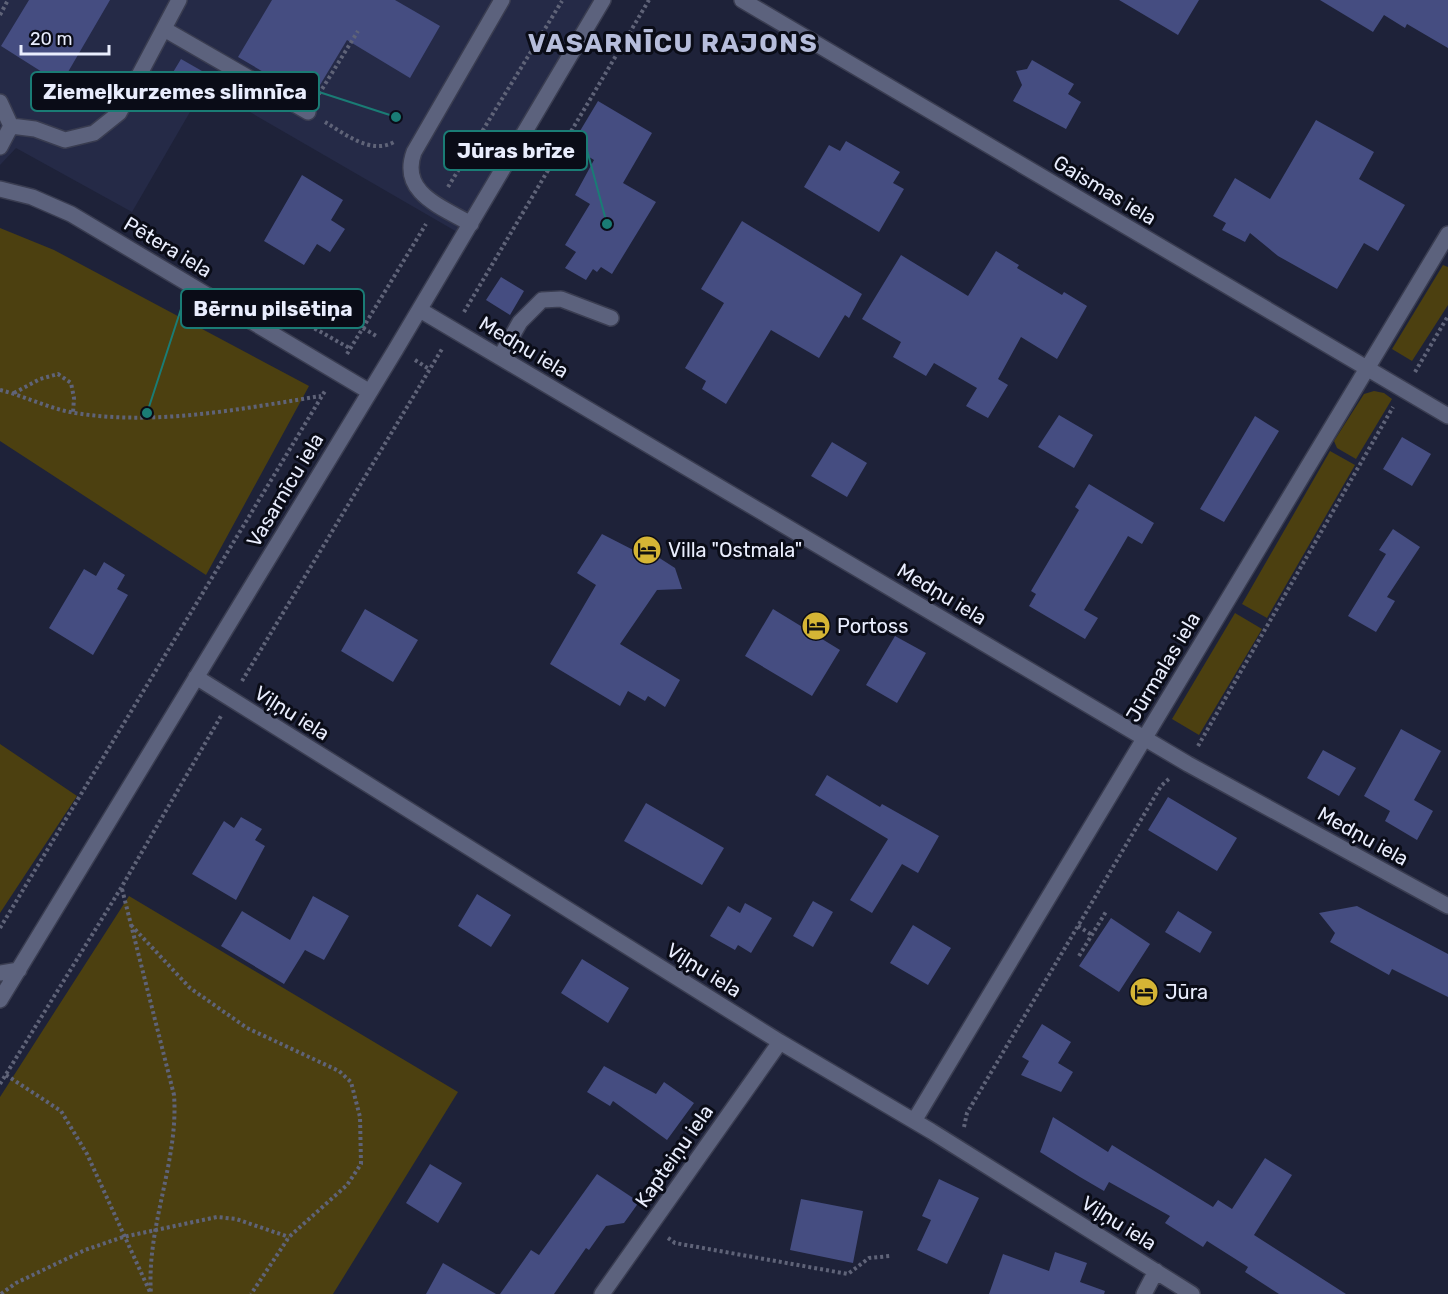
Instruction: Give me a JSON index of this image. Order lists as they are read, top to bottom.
{
  "streets": {
    "street": [
      "Gaismas iela",
      "Pētera iela",
      "Medņu iela",
      "Vasarnīcu iela",
      "Jūrmalas iela",
      "Viļņu iela",
      "Kapteiņu iela"
    ]
  },
  "crossings": [
    ["Gaismas iela", "Jūrmalas iela"],
    ["Pētera iela", "Vasarnīcu iela"],
    ["Medņu iela", "Vasarnīcu iela"],
    ["Medņu iela", "Jūrmalas iela"],
    ["Vasarnīcu iela", "Viļņu iela"],
    ["Jūrmalas iela", "Viļņu iela"],
    ["Viļņu iela", "Kapteiņu iela"]
  ],
  "districts": ["VASARNĪCU RAJONS"],
  "places": {
    "other": ["Ziemeļkurzemes slimnīca", "Jūras brīze", "Bērnu pilsētiņa"],
    "hotel": ["Villa \"Ostmala\"", "Portoss", "Jūra"]
  },
  "scale_bar": "20 m"
}
